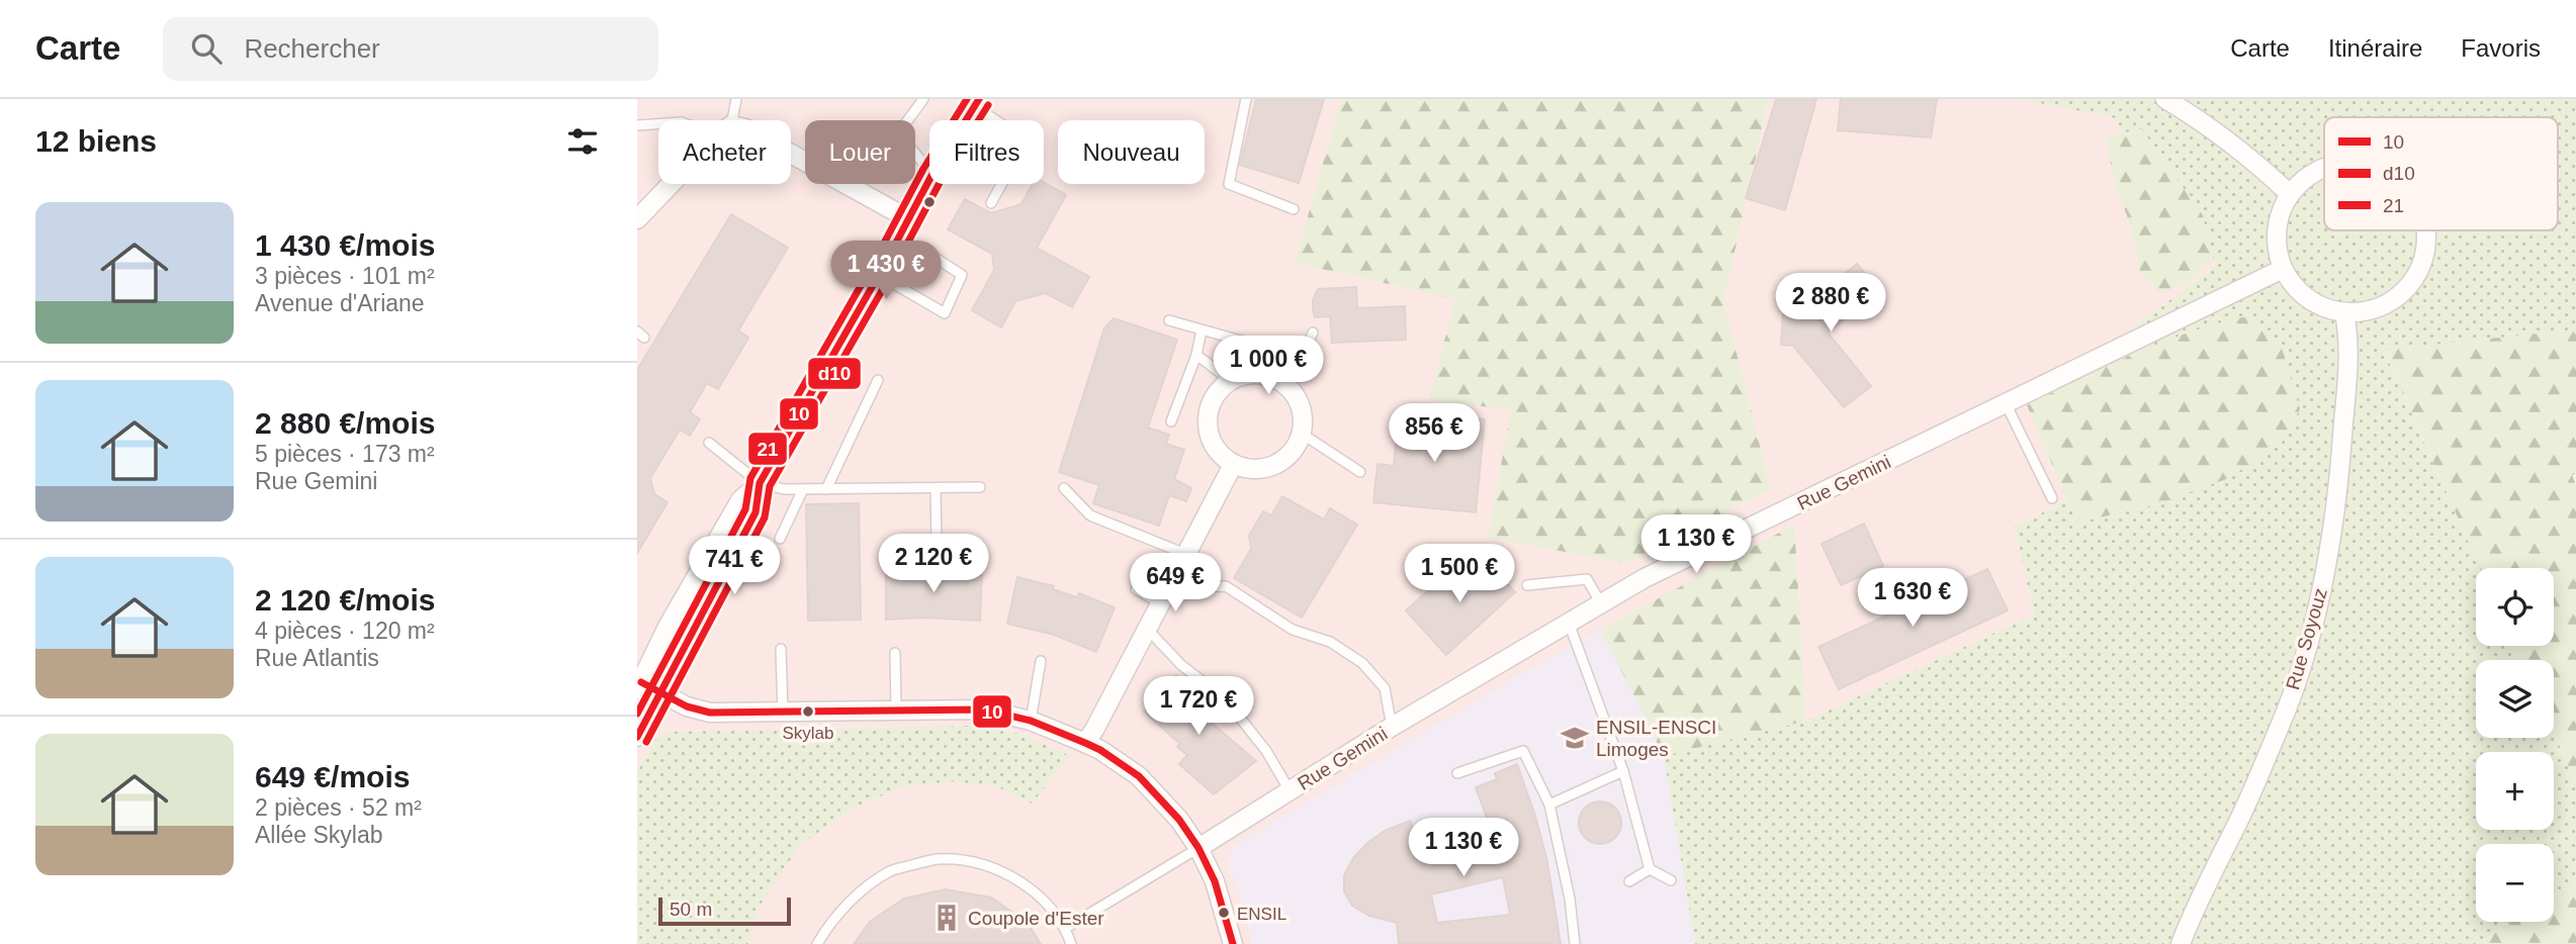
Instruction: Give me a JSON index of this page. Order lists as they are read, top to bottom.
{
  "streets": {
    "street": ["Rue Gemini", "Rue Soyouz"]
  },
  "places": {
    "other": ["Skylab", "ENSIL"],
    "school or university": ["ENSIL-ENSCI Limoges"],
    "building": ["Coupole d'Ester"]
  },
  "lines": ["transit line 10", "transit line 21", "transit line d10"],
  "legend": ["10", "d10", "21"],
  "scale_bar": "50 m",
  "page": {
    "header": "Carte",
    "search": "Rechercher",
    "nav": ["Carte", "Itinéraire", "Favoris"],
    "heading": "12 biens",
    "chip": [
      "Acheter",
      "Louer",
      "Filtres",
      "Nouveau"
    ],
    "list": [
      {
        "name": "1 430 €/mois",
        "note": "3 pièces · 101 m² · Avenue d'Ariane"
      },
      {
        "name": "2 880 €/mois",
        "note": "5 pièces · 173 m² · Rue Gemini"
      },
      {
        "name": "2 120 €/mois",
        "note": "4 pièces · 120 m² · Rue Atlantis"
      },
      {
        "name": "649 €/mois",
        "note": "2 pièces · 52 m² · Allée Skylab"
      }
    ],
    "price": [
      "1 430 €",
      "2 880 €",
      "1 000 €",
      "856 €",
      "1 130 €",
      "2 120 €",
      "741 €",
      "1 500 €",
      "649 €",
      "1 630 €",
      "1 720 €",
      "1 130 €"
    ],
    "map_buttons": ["+", "−"],
    "scale": "50 m"
  }
}
